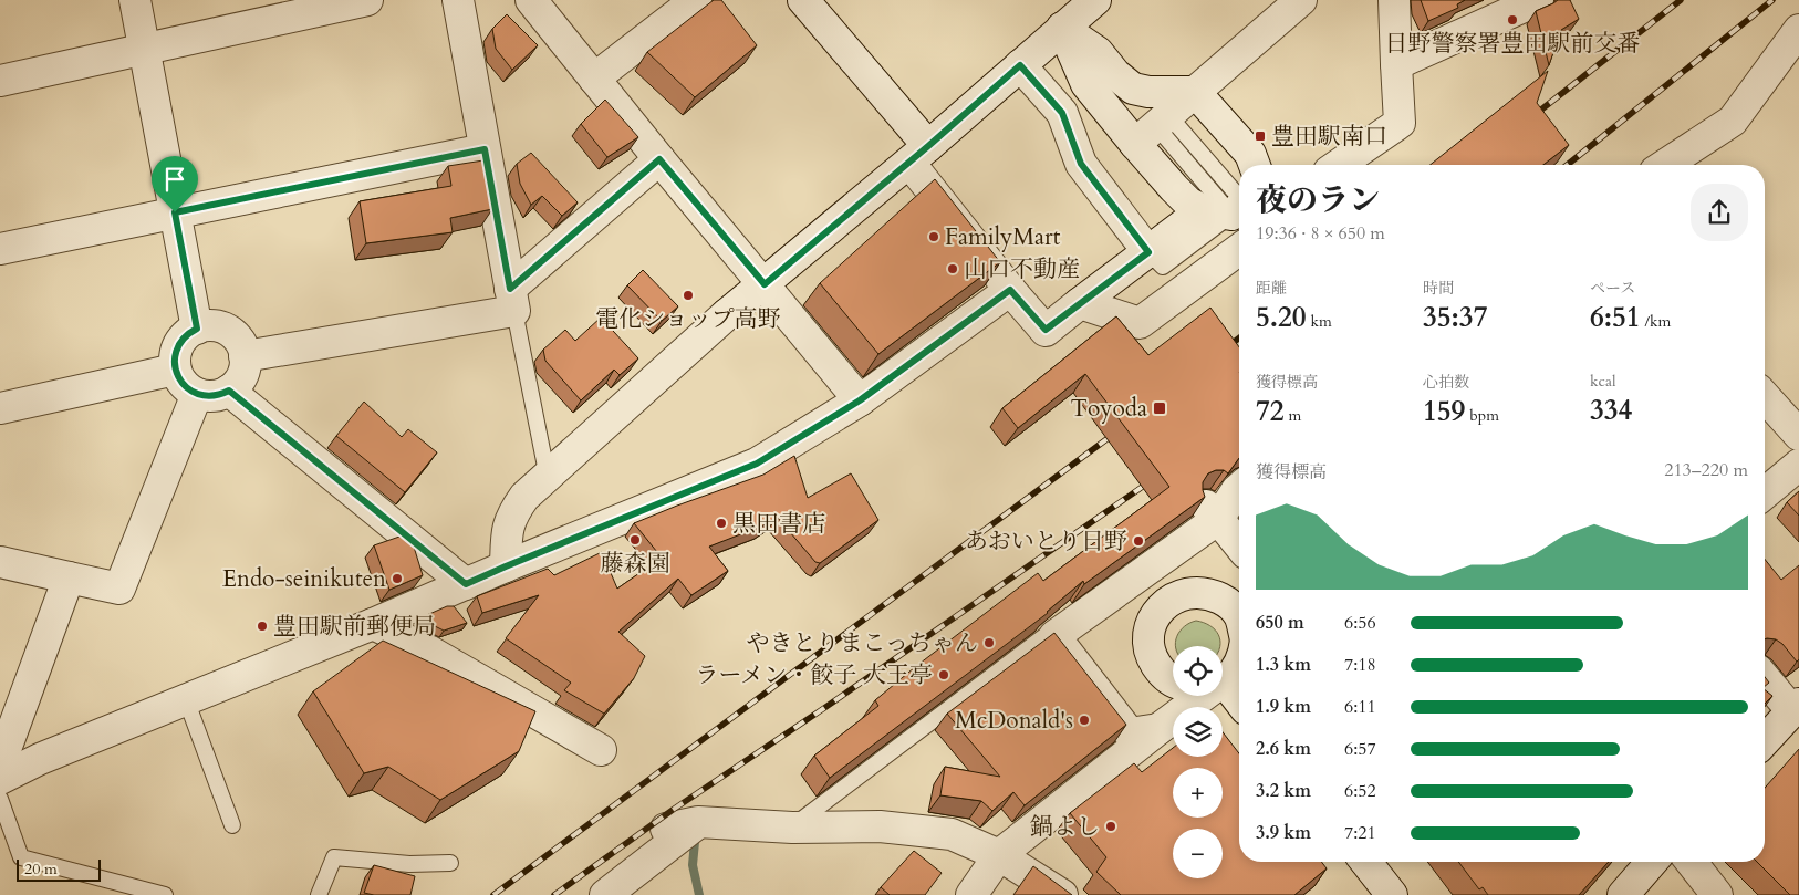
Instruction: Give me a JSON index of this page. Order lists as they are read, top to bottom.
{
  "places": {
    "other": [
      "日野警察署豊田駅前交番",
      "FamilyMart",
      "山口不動産",
      "電化ショップ高野",
      "黒田書店",
      "藤森園",
      "あおいとり日野",
      "Endo-seinikuten",
      "豊田駅前郵便局",
      "やきとりまこっちゃん",
      "ラーメン・餃子 大王亭",
      "McDonald's",
      "鍋よし"
    ],
    "transit": ["豊田駅南口", "Toyoda"]
  },
  "scale_bar": "20 m",
  "page": {
    "heading": ["夜のラン", "19:36 · 8 × 650 m"],
    "stats": [
      ["距離", "5.20 km"],
      ["時間", "35:37"],
      ["ペース", "6:51 /km"],
      ["獲得標高", "72 m"],
      ["心拍数", "159 bpm"],
      ["kcal", "334"]
    ],
    "chart": ["獲得標高", "213–220 m"],
    "list": [
      {
        "name": "650 m",
        "note": "6:56"
      },
      {
        "name": "1.3 km",
        "note": "7:18"
      },
      {
        "name": "1.9 km",
        "note": "6:11"
      },
      {
        "name": "2.6 km",
        "note": "6:57"
      },
      {
        "name": "3.2 km",
        "note": "6:52"
      },
      {
        "name": "3.9 km",
        "note": "7:21"
      }
    ],
    "map_buttons": ["+", "−"],
    "scale": "20 m"
  }
}
